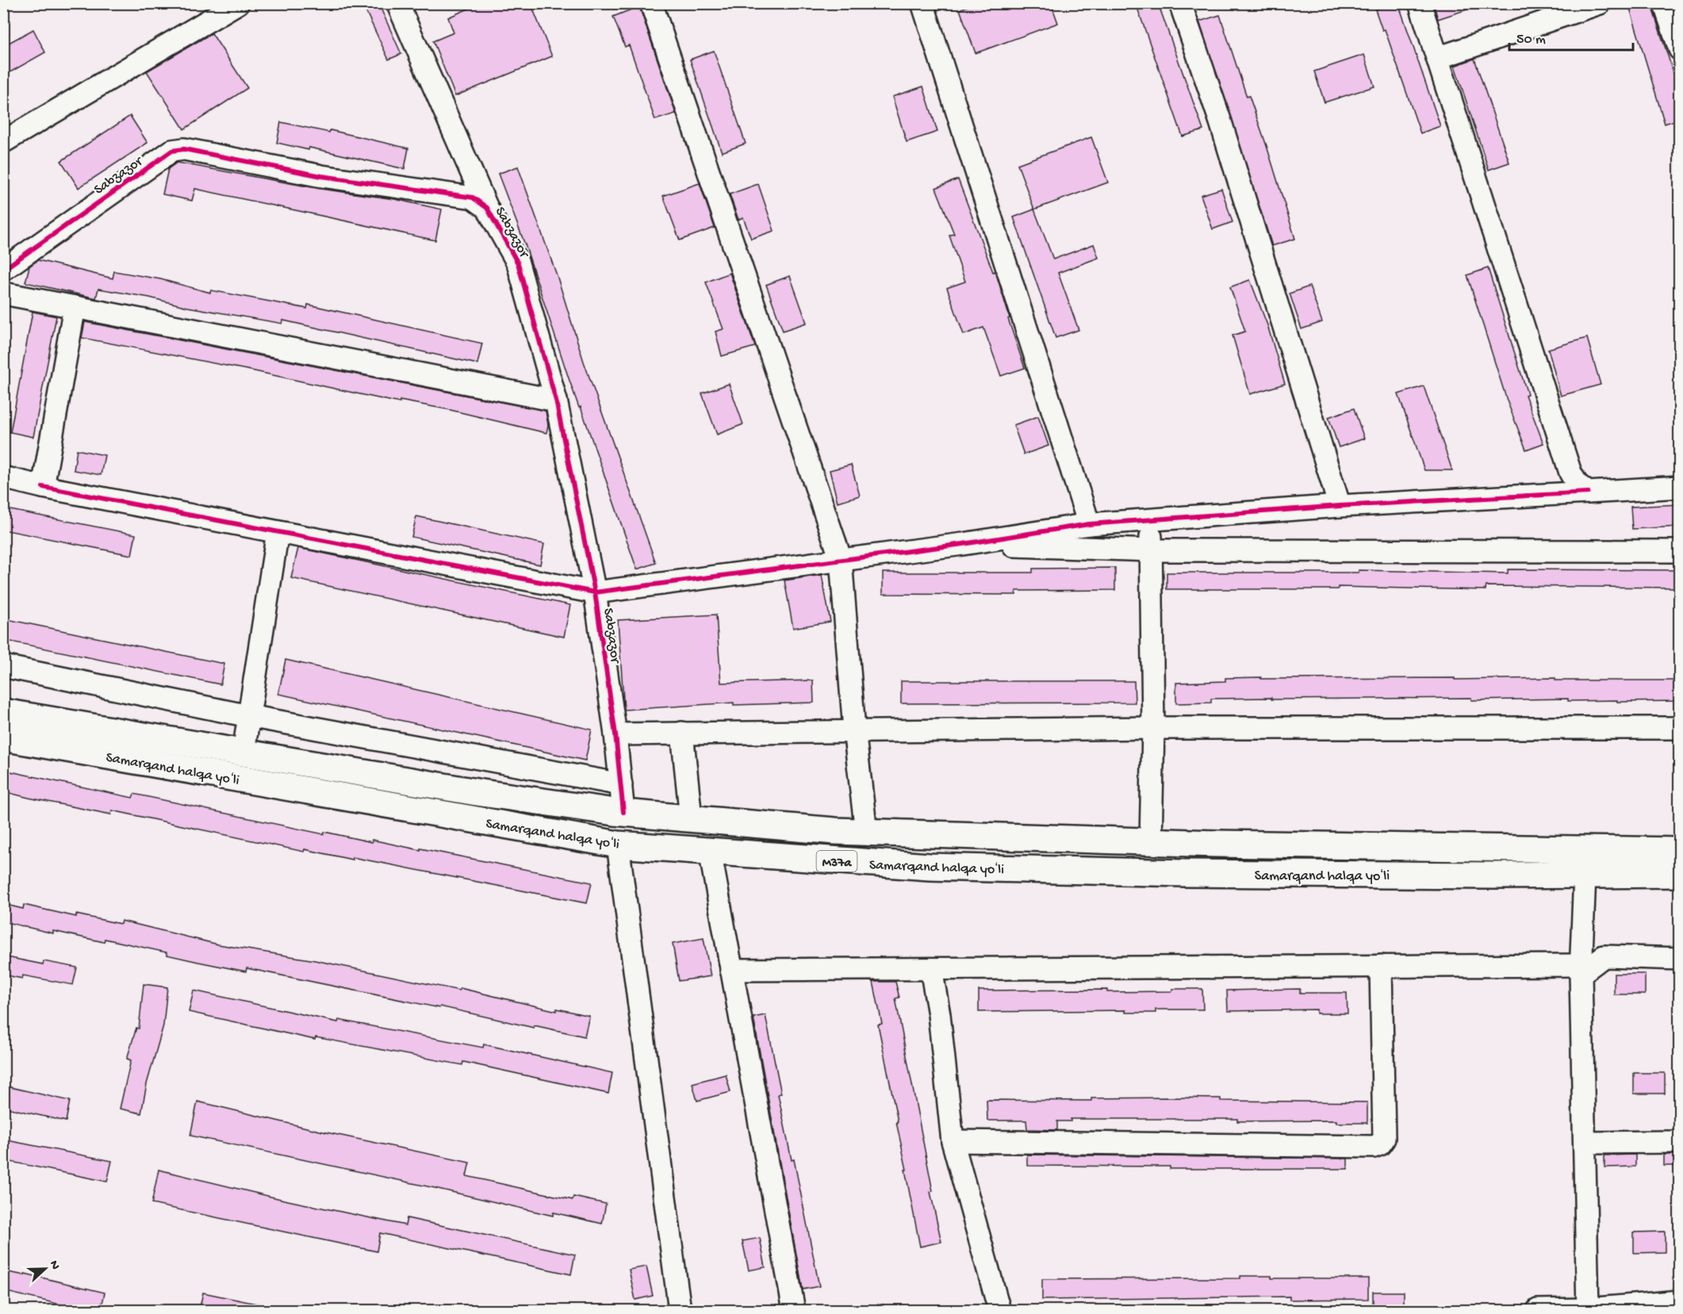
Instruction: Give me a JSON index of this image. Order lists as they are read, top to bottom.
{
  "streets": {
    "highway": ["Samarqand halqa yoʻli", "M37a"],
    "street": ["Sabzazor"]
  },
  "crossings": [
    ["Sabzazor", "Samarqand halqa yoʻli"]
  ],
  "scale_bar": "50 m",
  "north": "right"
}
